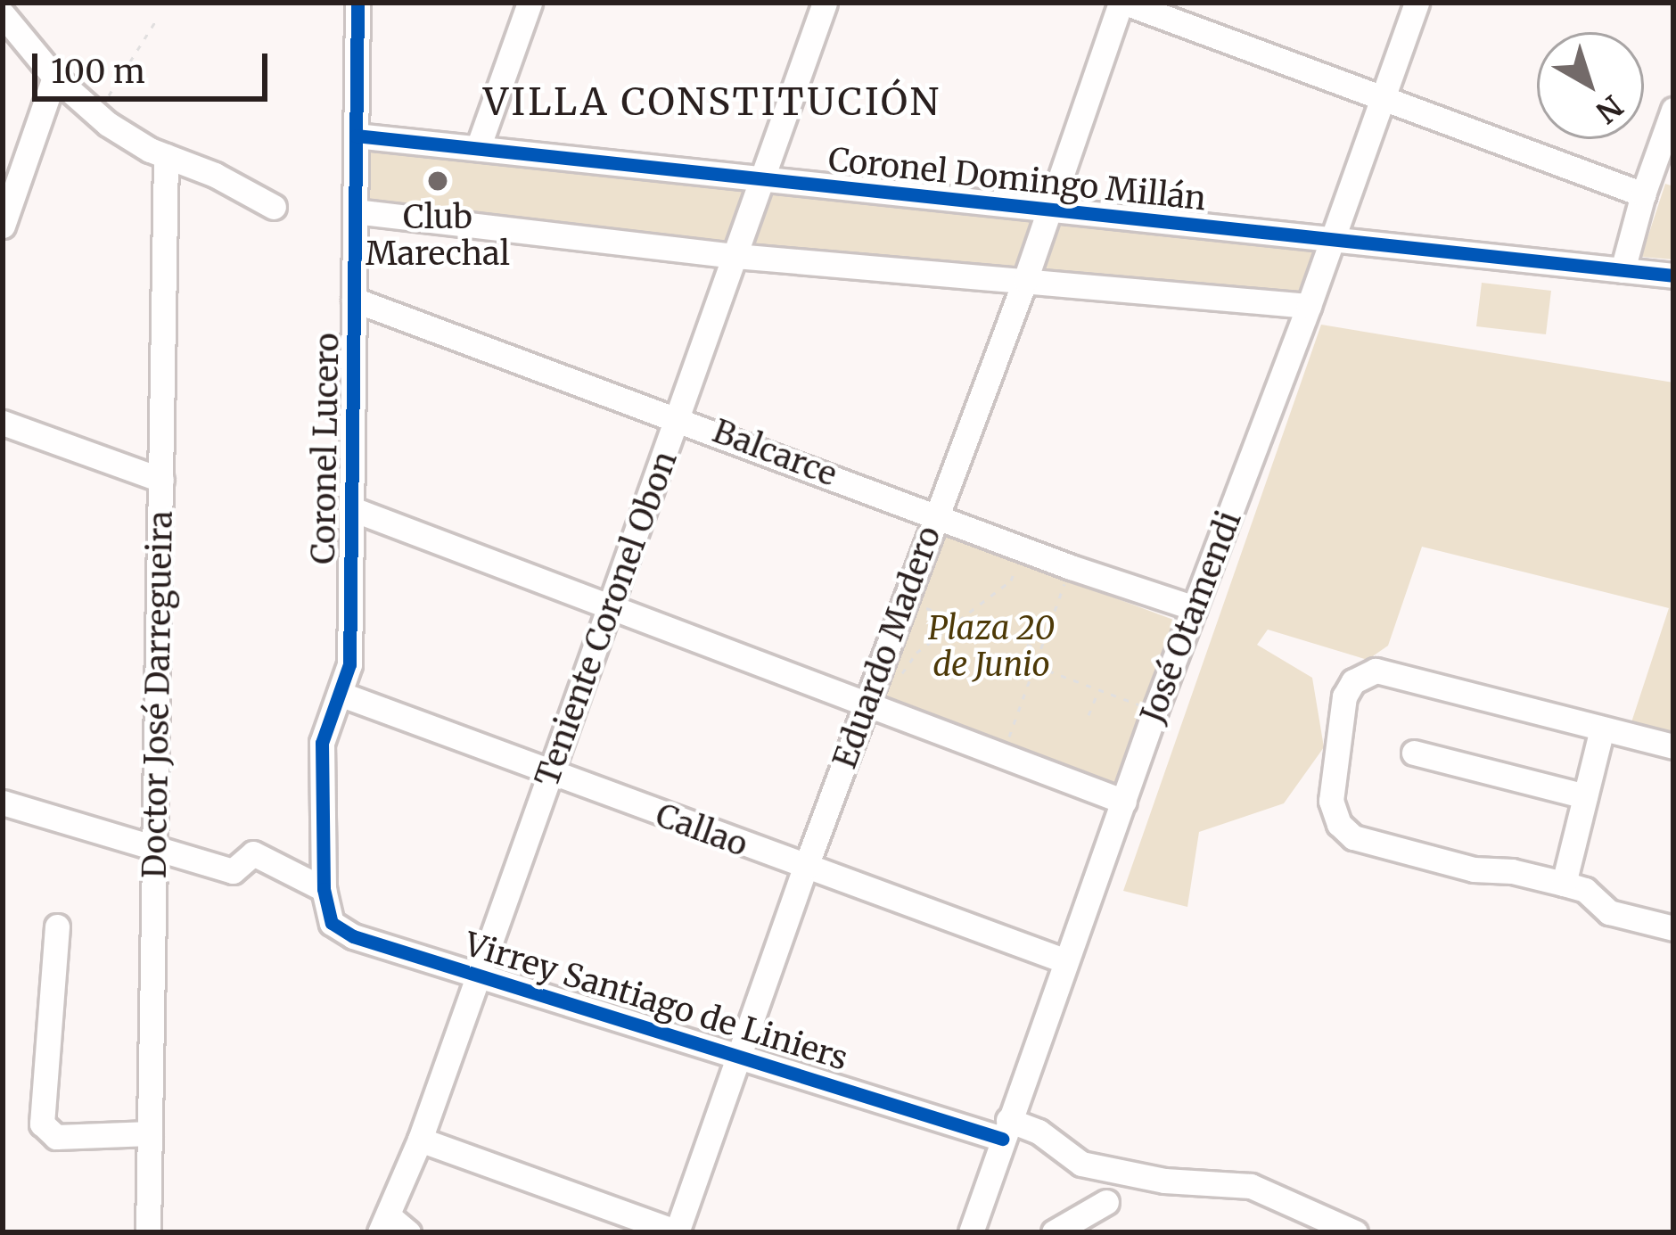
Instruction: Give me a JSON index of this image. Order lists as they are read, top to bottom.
{
  "streets": {
    "street": [
      "Coronel Domingo Millán",
      "Coronel Lucero",
      "Balcarce",
      "José Otamendi",
      "Teniente Coronel Obon",
      "Eduardo Madero",
      "Doctor José Darregueira",
      "Callao",
      "Virrey Santiago de Liniers"
    ]
  },
  "crossings": [
    ["Coronel Domingo Millán", "Coronel Lucero"],
    ["Coronel Domingo Millán", "José Otamendi"],
    ["Coronel Domingo Millán", "Teniente Coronel Obon"],
    ["Coronel Domingo Millán", "Eduardo Madero"],
    ["Coronel Lucero", "Balcarce"],
    ["Coronel Lucero", "Callao"],
    ["Coronel Lucero", "Virrey Santiago de Liniers"],
    ["Balcarce", "José Otamendi"],
    ["Balcarce", "Teniente Coronel Obon"],
    ["Balcarce", "Eduardo Madero"],
    ["José Otamendi", "Callao"],
    ["José Otamendi", "Virrey Santiago de Liniers"],
    ["Teniente Coronel Obon", "Callao"],
    ["Teniente Coronel Obon", "Virrey Santiago de Liniers"],
    ["Eduardo Madero", "Callao"],
    ["Eduardo Madero", "Virrey Santiago de Liniers"]
  ],
  "districts": ["VILLA CONSTITUCIÓN"],
  "parks": ["Plaza 20 de Junio"],
  "places": ["Club Marechal"],
  "scale_bar": "100 m",
  "north": "bottom right"
}
